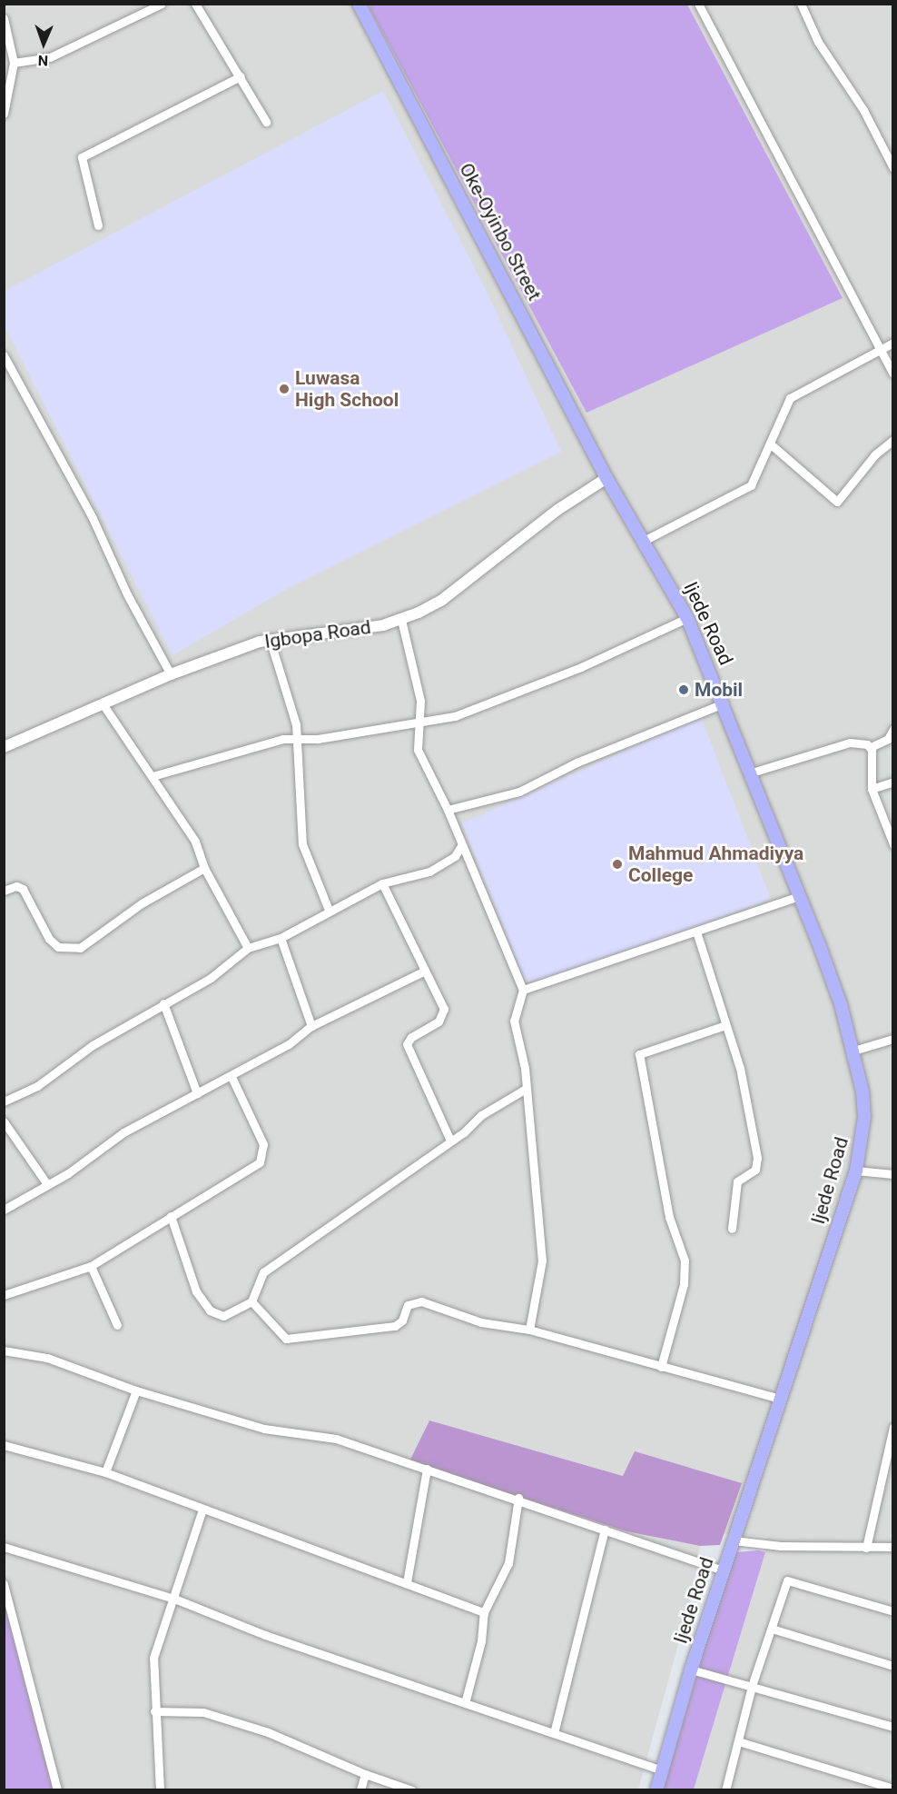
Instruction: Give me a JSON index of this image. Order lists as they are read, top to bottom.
{
  "streets": {
    "main road": ["Oke-Oyinbo Street", "Ijede Road"],
    "street": ["Igbopa Road"]
  },
  "crossings": [
    ["Oke-Oyinbo Street", "Ijede Road"],
    ["Oke-Oyinbo Street", "Igbopa Road"],
    ["Ijede Road", "Igbopa Road"]
  ],
  "places": ["Luwasa High School", "Mobil", "Mahmud Ahmadiyya College"],
  "north": "bottom"
}
